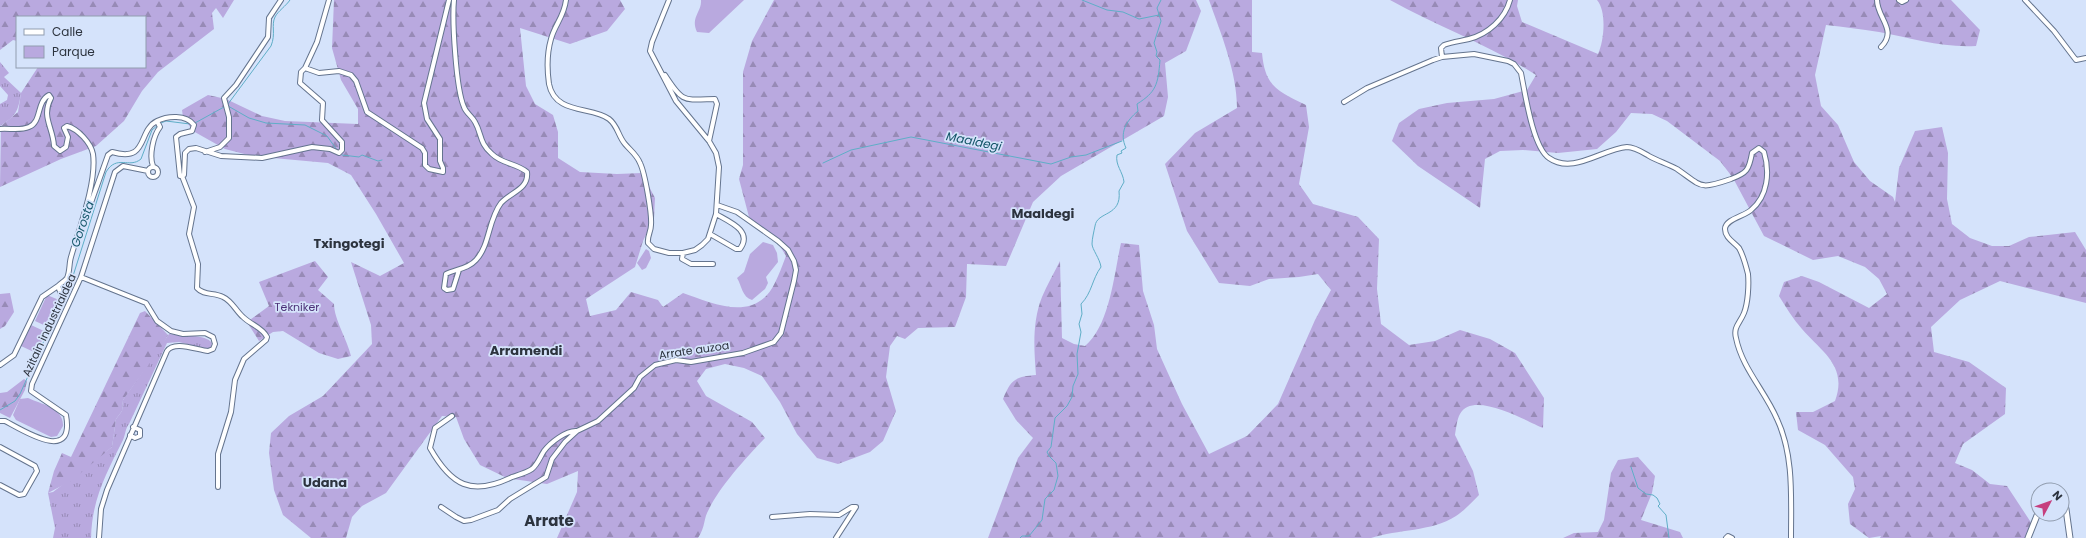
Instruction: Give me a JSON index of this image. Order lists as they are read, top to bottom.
{
  "streets": {
    "street": ["Azitain industrialdea", "Arrate auzoa"]
  },
  "districts": [
    "Maaldegi",
    "Txingotegi",
    "Arramendi",
    "Udana",
    "Arrate"
  ],
  "water": ["Maaldegi", "Gorosta"],
  "parks": ["Tekniker"],
  "legend": ["Calle", "Parque"],
  "north": "top right"
}
